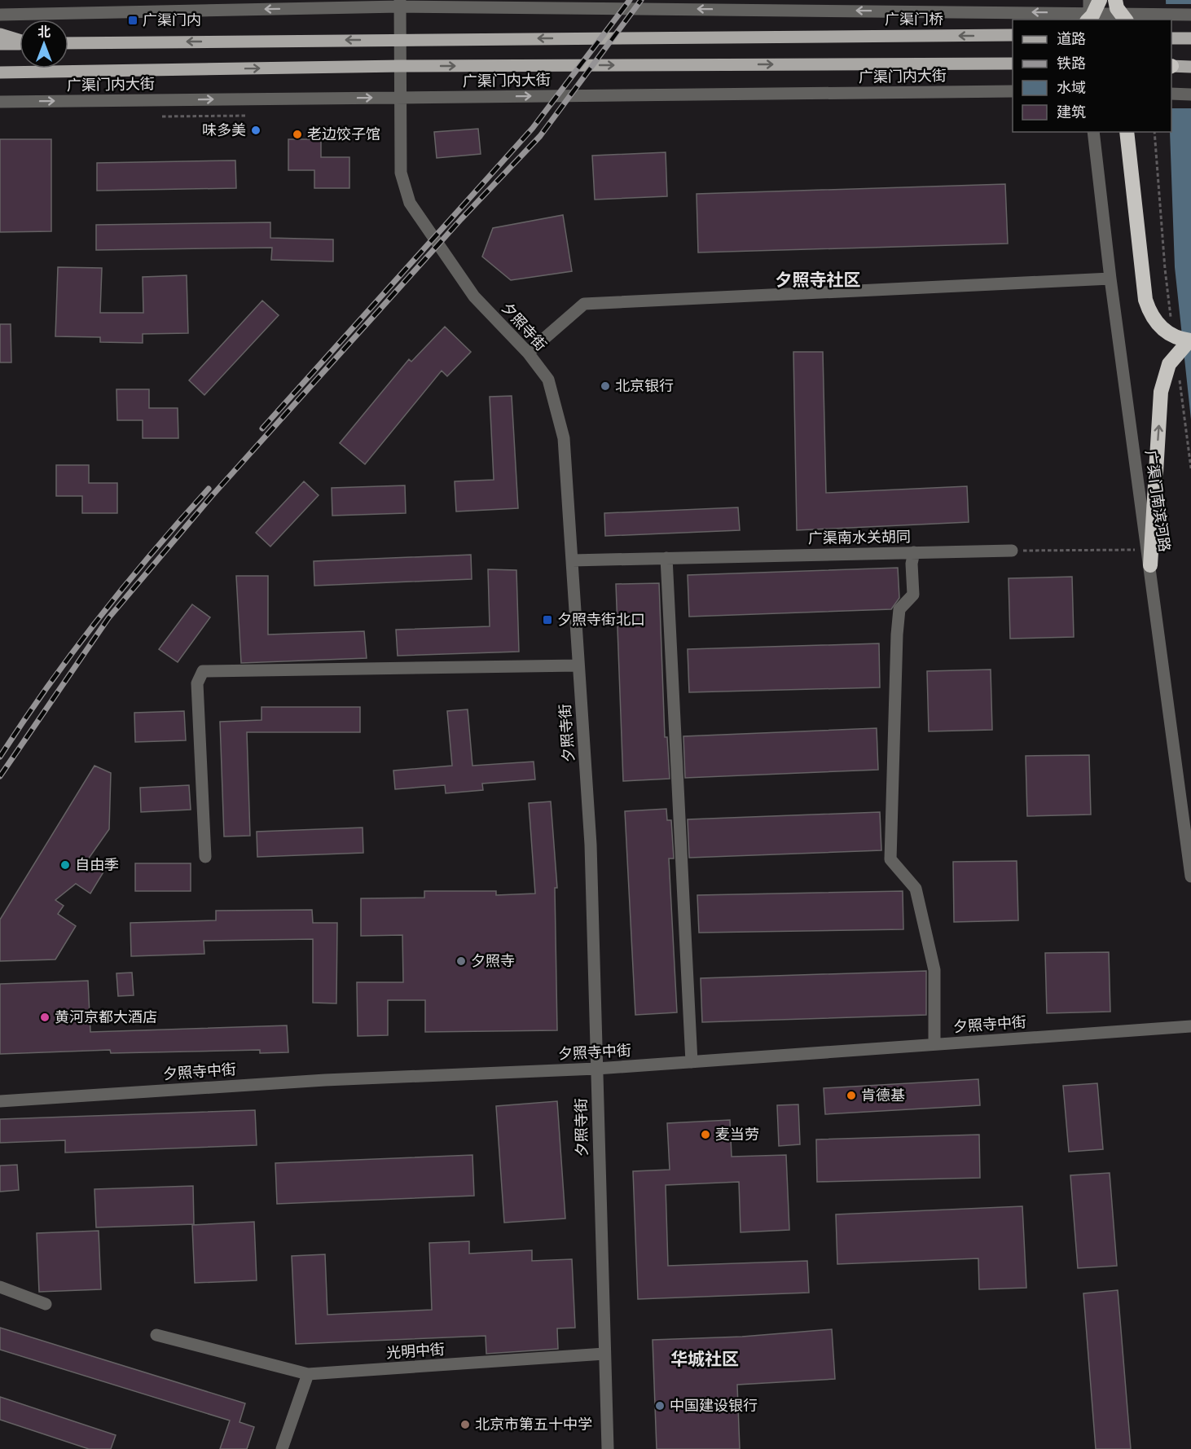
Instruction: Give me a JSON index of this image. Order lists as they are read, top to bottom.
{
  "streets": {
    "main road": ["广渠门桥", "广渠门内大街"],
    "street": [
      "夕照寺街",
      "广渠门南滨河路",
      "广渠南水关胡同",
      "夕照寺中街",
      "光明中街"
    ]
  },
  "crossings": [
    ["广渠门桥", "夕照寺街"],
    ["广渠门内大街", "夕照寺街"],
    ["夕照寺街", "广渠南水关胡同"],
    ["夕照寺街", "夕照寺中街"],
    ["夕照寺街", "光明中街"]
  ],
  "one_way": ["广渠门桥", "广渠门内大街"],
  "districts": ["夕照寺社区", "华城社区"],
  "places": {
    "transit": ["广渠门内", "夕照寺街北口"],
    "other": [
      "味多美",
      "老边饺子馆",
      "北京银行",
      "自由季",
      "夕照寺",
      "黄河京都大酒店",
      "肯德基",
      "麦当劳",
      "中国建设银行",
      "北京市第五十中学"
    ]
  },
  "legend": [
    "道路",
    "铁路",
    "水域",
    "建筑"
  ],
  "north": "top"
}
